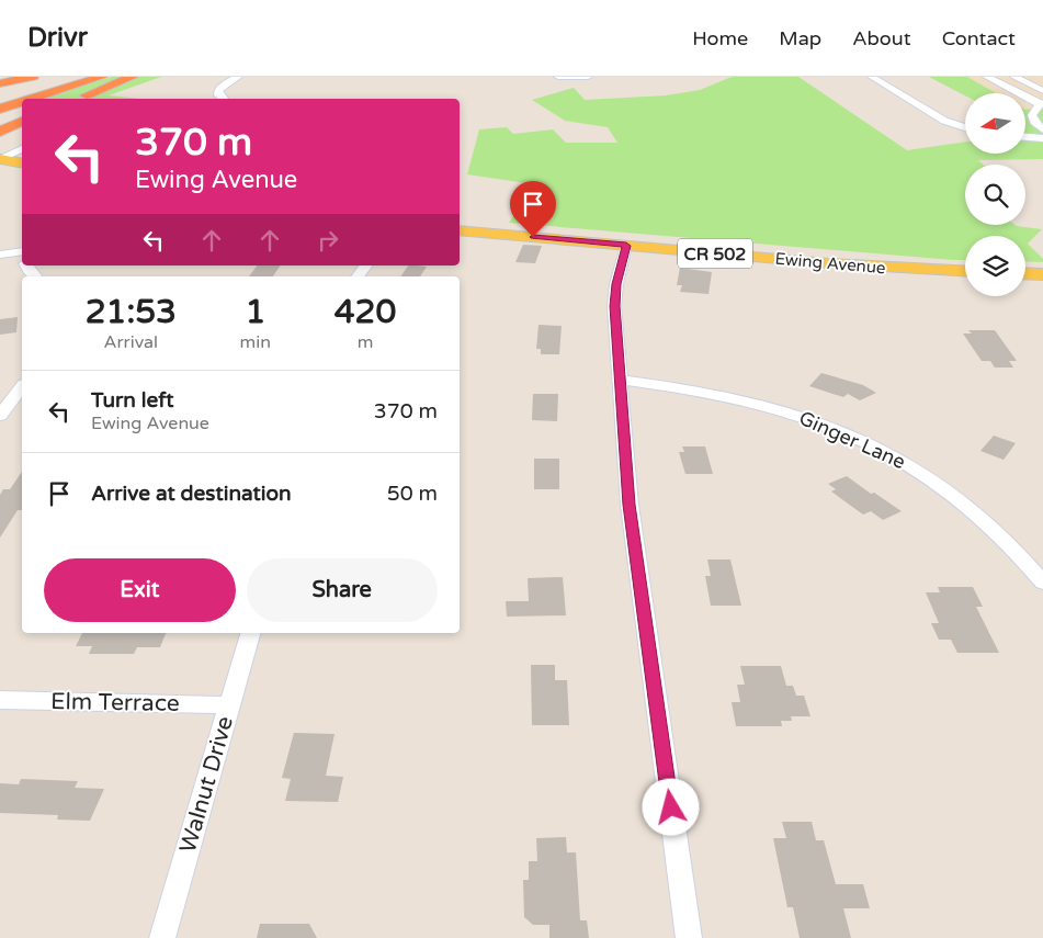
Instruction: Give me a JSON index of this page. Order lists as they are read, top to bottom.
{
  "streets": {
    "main road": ["CR 502", "Ewing Avenue"],
    "street": ["Ginger Lane", "Elm Terrace", "Walnut Drive"]
  },
  "crossings": [
    ["Elm Terrace", "Walnut Drive"]
  ],
  "north": "left",
  "page": {
    "header": "Drivr",
    "nav": [
      "Home",
      "Map",
      "About",
      "Contact"
    ],
    "turn": ["370 m", "Ewing Avenue"],
    "eta": [
      "21:53",
      "Arrival",
      "1",
      "min",
      "420",
      "m"
    ],
    "list": [
      {
        "name": "Turn left",
        "note": "Ewing Avenue",
        "value": "370 m"
      },
      {
        "name": "Arrive at destination",
        "value": "50 m"
      }
    ],
    "buttons": ["Exit", "Share"]
  }
}
